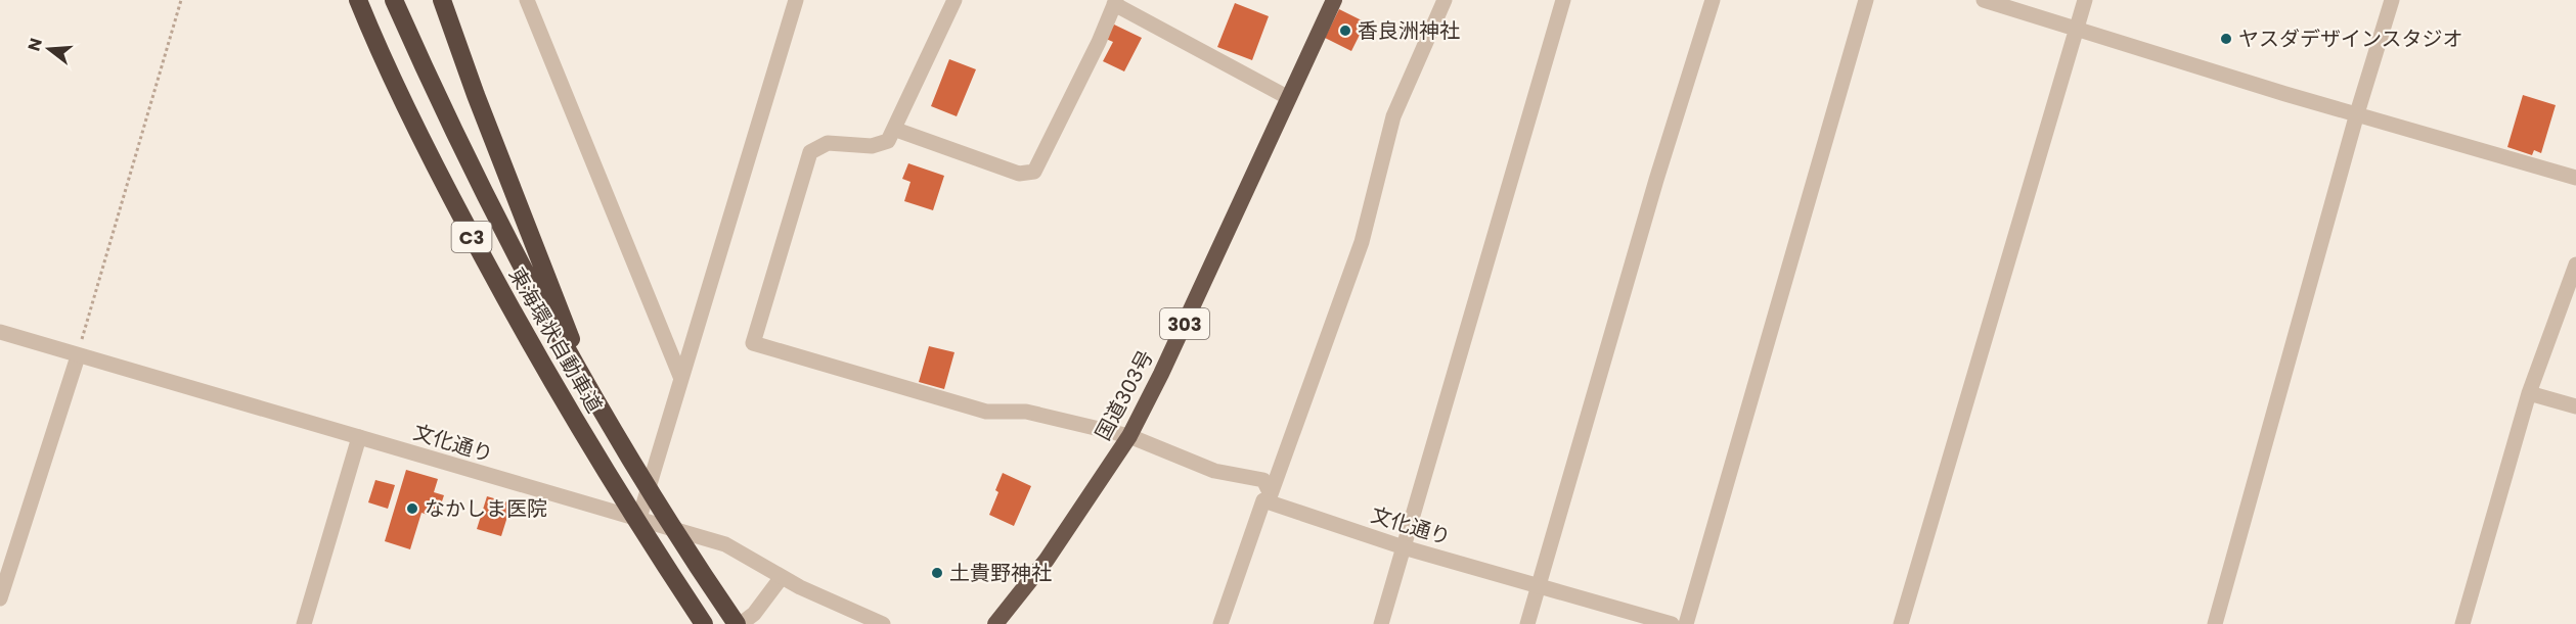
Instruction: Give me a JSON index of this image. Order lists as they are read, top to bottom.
{
  "streets": {
    "highway": [
      "C3",
      "303",
      "東海環状自動車道",
      "国道303号"
    ],
    "street": ["文化通り"]
  },
  "places": [
    "香良洲神社",
    "ヤスダデザインスタジオ",
    "なかしま医院",
    "土貴野神社"
  ],
  "north": "left"
}
